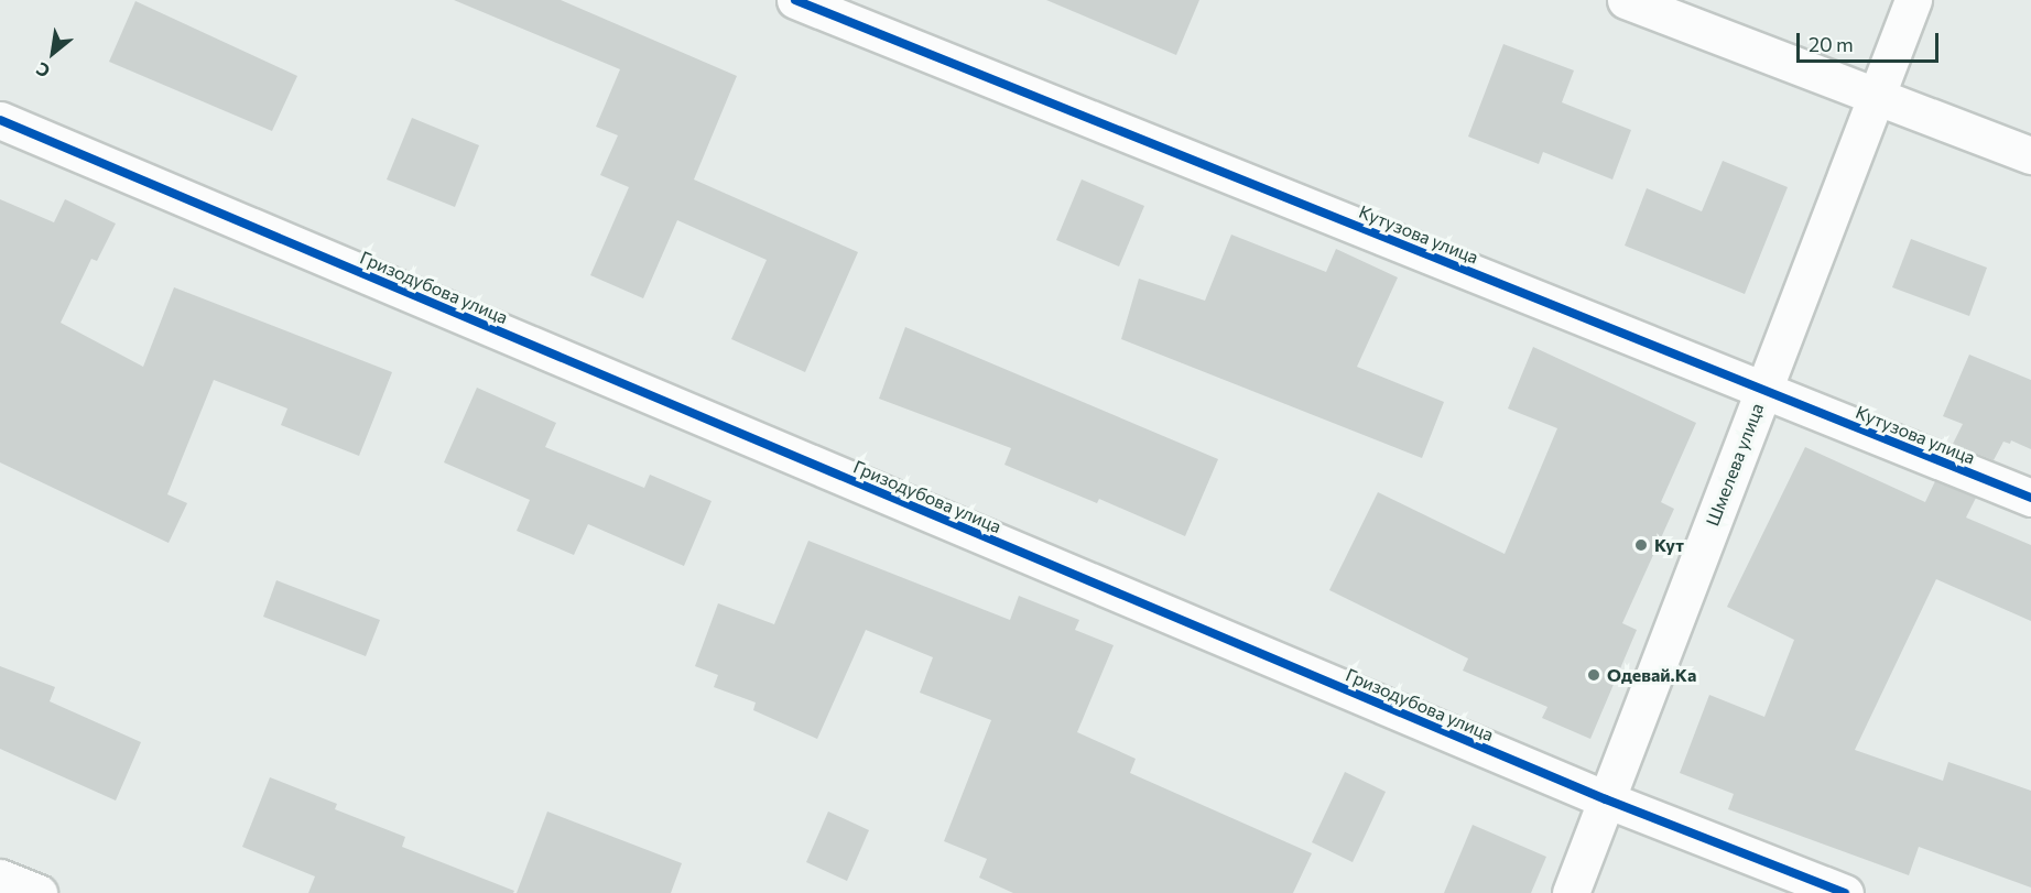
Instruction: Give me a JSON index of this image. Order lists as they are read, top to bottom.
{
  "streets": {
    "street": ["Кутузова улица", "Гризодубова улица", "Шмелева улица"]
  },
  "crossings": [
    ["Кутузова улица", "Шмелева улица"],
    ["Гризодубова улица", "Шмелева улица"]
  ],
  "places": ["Кут", "Одевай.Ка"],
  "scale_bar": "20 m",
  "north": "bottom left"
}
